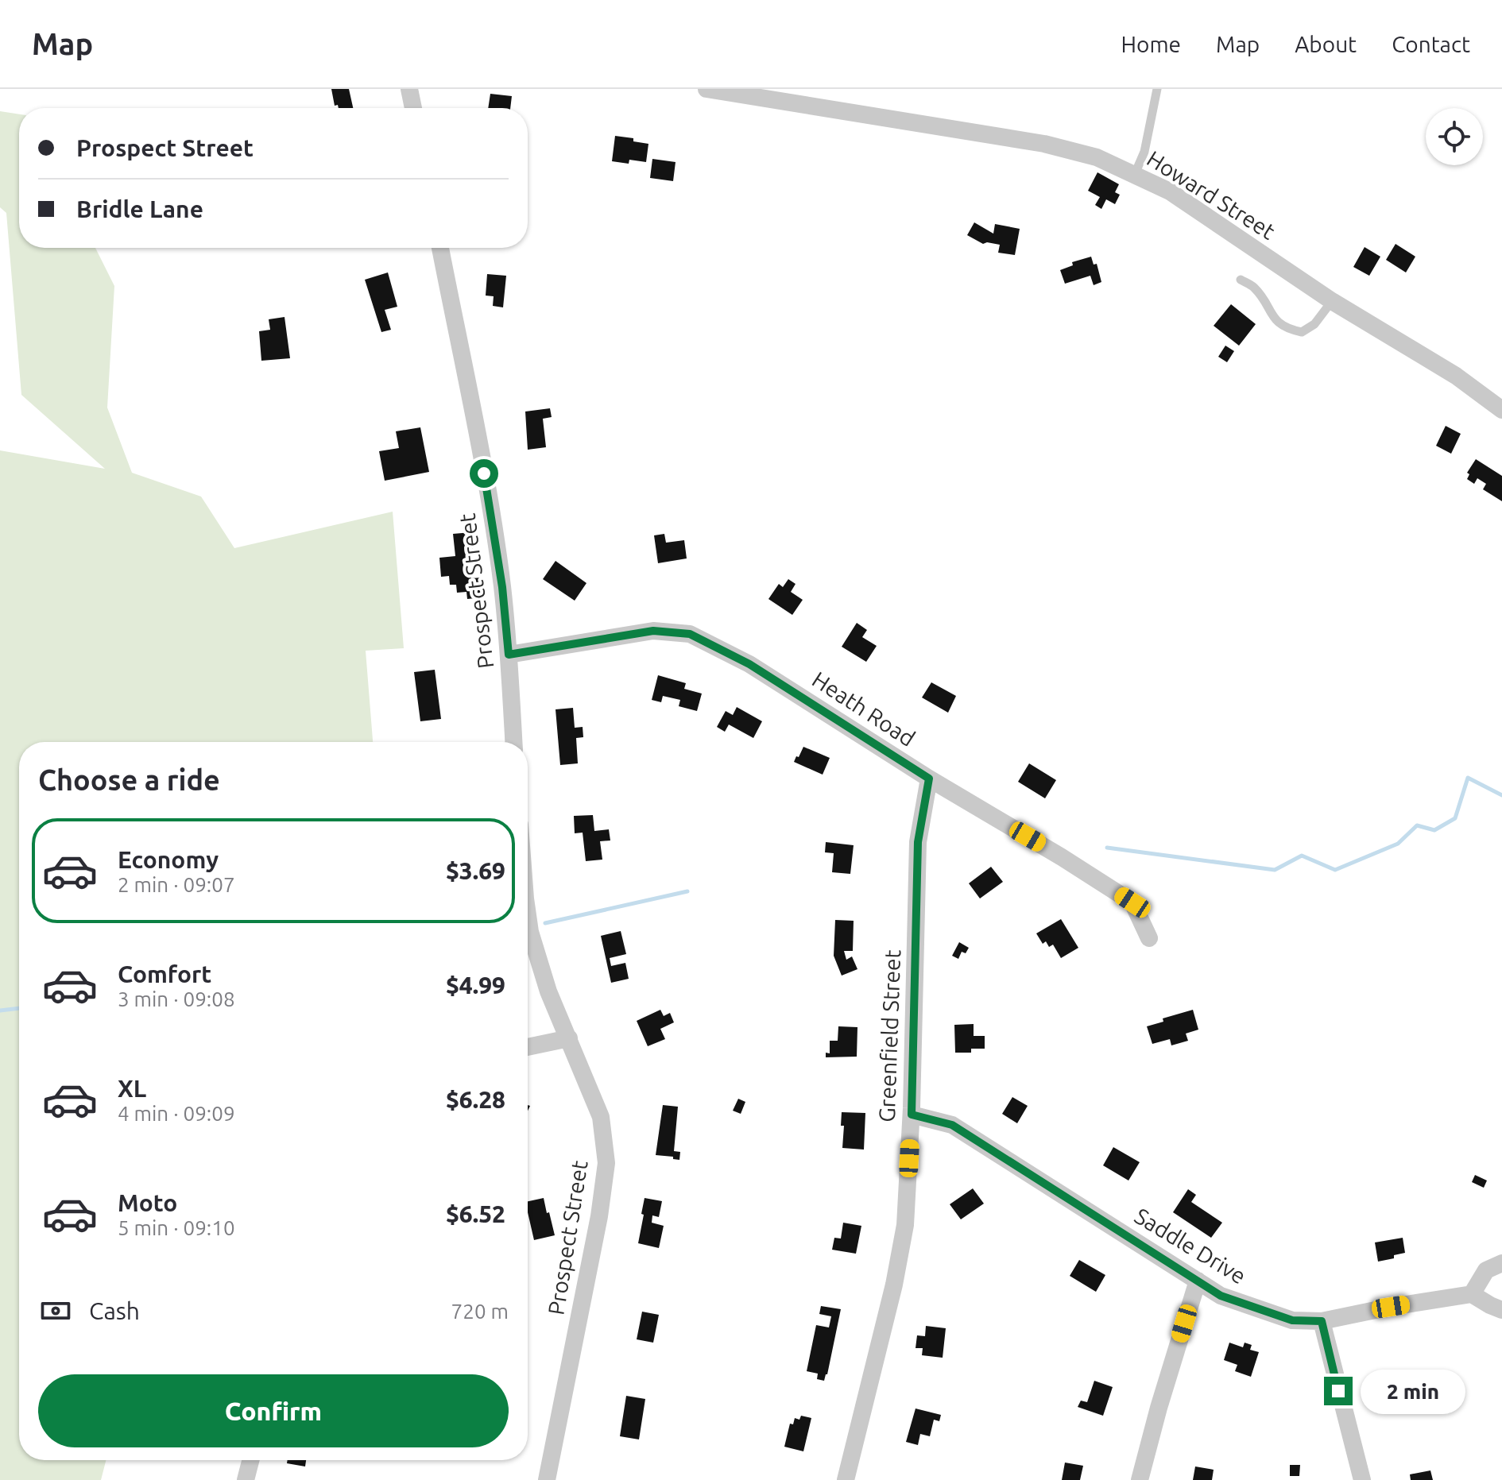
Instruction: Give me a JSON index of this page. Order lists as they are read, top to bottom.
{
  "streets": {
    "street": [
      "Howard Street",
      "Prospect Street",
      "Heath Road",
      "Greenfield Street",
      "Saddle Drive"
    ]
  },
  "crossings": [
    ["Prospect Street", "Heath Road"],
    ["Heath Road", "Greenfield Street"],
    ["Greenfield Street", "Saddle Drive"]
  ],
  "page": {
    "header": "Map",
    "nav": [
      "Home",
      "Map",
      "About",
      "Contact"
    ],
    "banner": ["Prospect Street", "Bridle Lane"],
    "heading": "Choose a ride",
    "list": [
      {
        "name": "Economy",
        "note": "2 min · 09:07",
        "value": "$3.69"
      },
      {
        "name": "Comfort",
        "note": "3 min · 09:08",
        "value": "$4.99"
      },
      {
        "name": "XL",
        "note": "4 min · 09:09",
        "value": "$6.28"
      },
      {
        "name": "Moto",
        "note": "5 min · 09:10",
        "value": "$6.52"
      }
    ],
    "pay": ["Cash", "720 m"],
    "buttons": "Confirm",
    "bubble": "2 min"
  }
}
